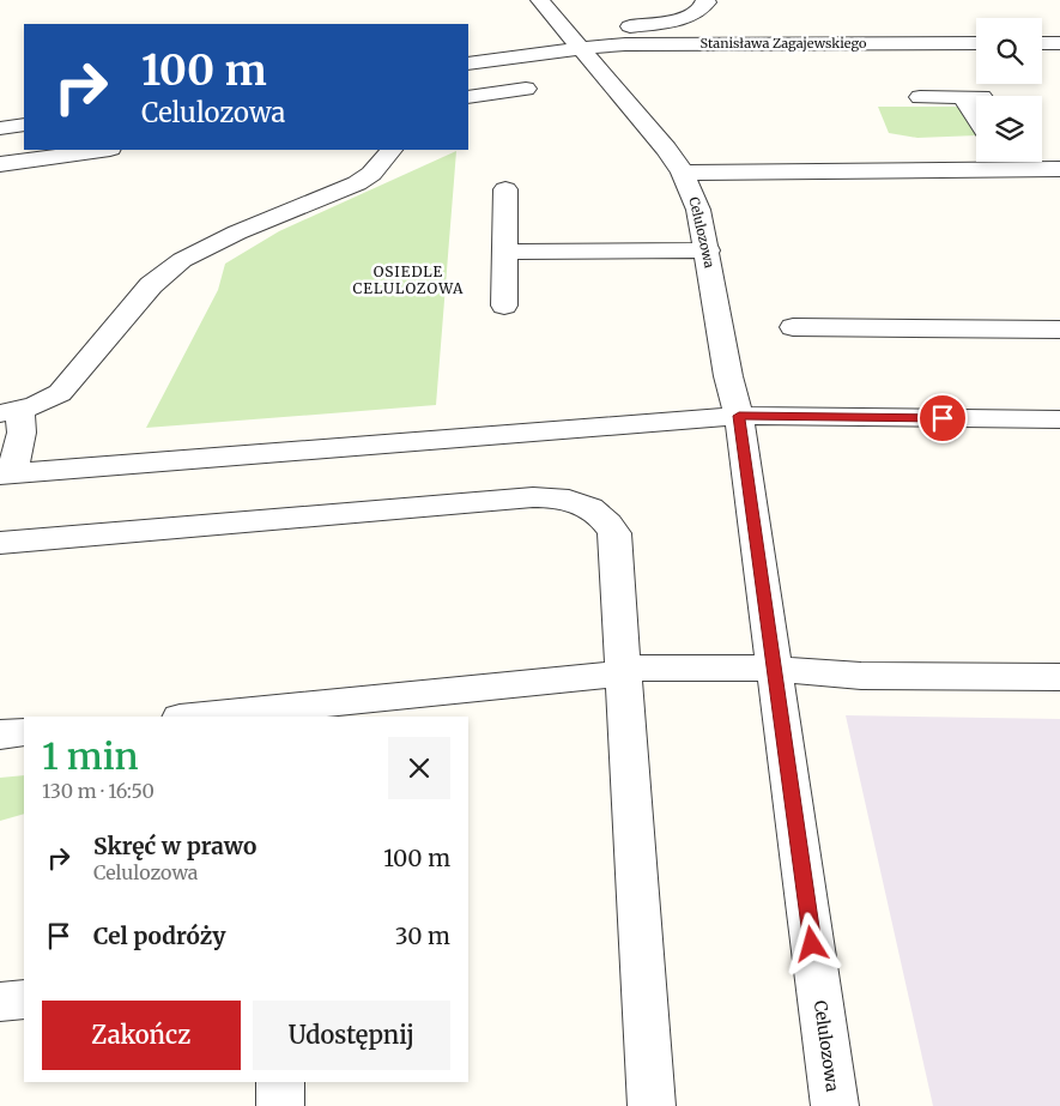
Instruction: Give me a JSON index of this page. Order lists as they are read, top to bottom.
{
  "streets": {
    "street": ["Stanisława Zagajewskiego", "Celulozowa"]
  },
  "crossings": [
    ["Stanisława Zagajewskiego", "Celulozowa"]
  ],
  "districts": ["OSIEDLE CELULOZOWA"],
  "page": {
    "turn": ["100 m", "Celulozowa"],
    "heading": ["1 min", "130 m · 16:50"],
    "list": [
      {
        "name": "Skręć w prawo",
        "note": "Celulozowa",
        "value": "100 m"
      },
      {
        "name": "Cel podróży",
        "value": "30 m"
      }
    ],
    "buttons": ["Zakończ", "Udostępnij"]
  }
}
